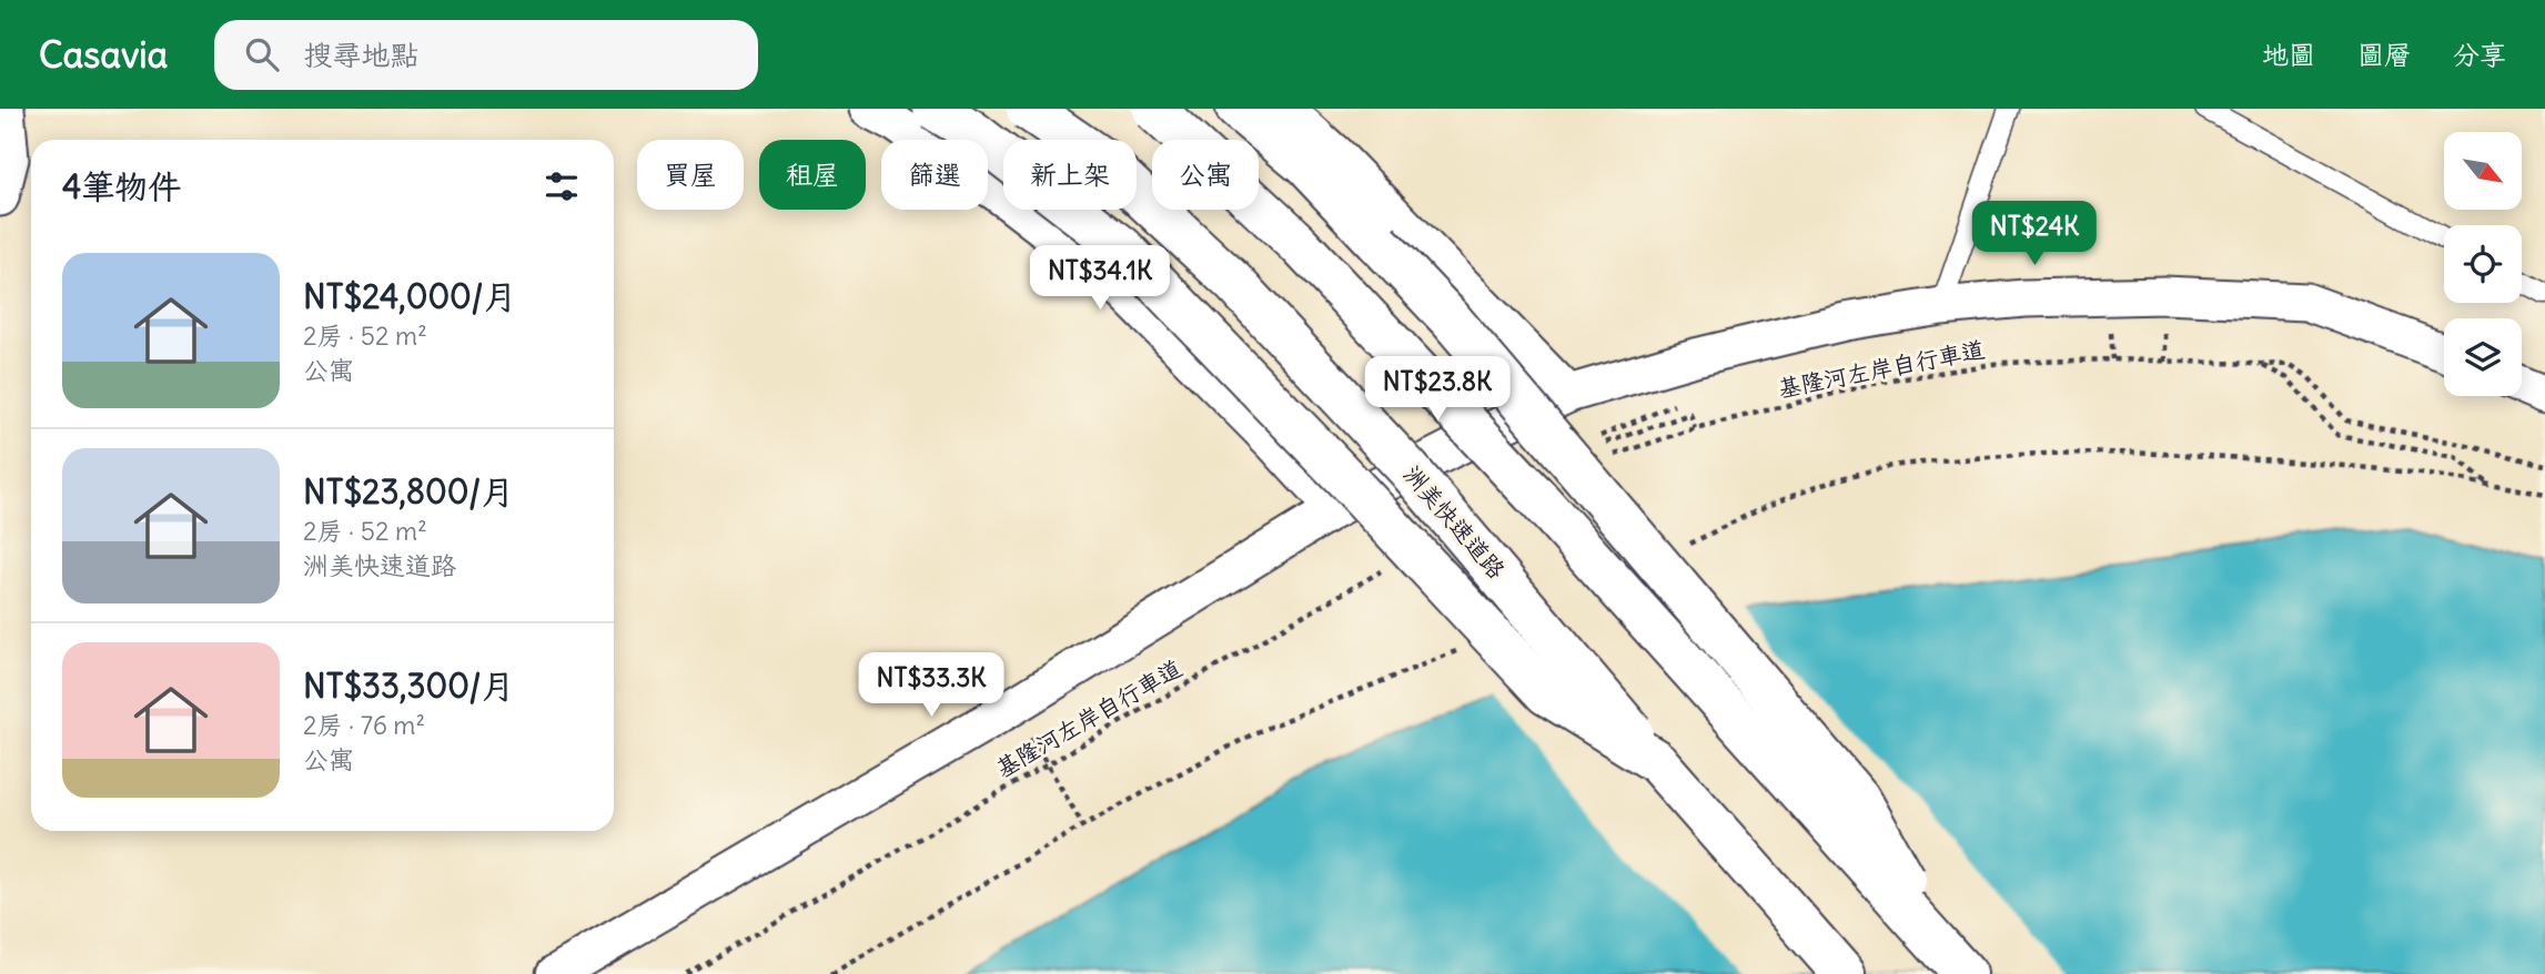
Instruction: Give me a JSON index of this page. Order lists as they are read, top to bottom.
{
  "streets": {
    "highway": ["洲美快速道路"],
    "path": ["基隆河左岸自行車道"]
  },
  "north": "bottom right",
  "page": {
    "header": "Casavia",
    "search": "搜尋地點",
    "nav": ["地圖", "圖層", "分享"],
    "chip": [
      "買屋",
      "租屋",
      "篩選",
      "新上架",
      "公寓"
    ],
    "heading": "4筆物件",
    "price": [
      "NT$24K",
      "NT$34.1K",
      "NT$23.8K",
      "NT$33.3K"
    ],
    "list": [
      {
        "name": "NT$24,000/月",
        "note": "2房 · 52 m² · 公寓"
      },
      {
        "name": "NT$23,800/月",
        "note": "2房 · 52 m² · 洲美快速道路"
      },
      {
        "name": "NT$33,300/月",
        "note": "2房 · 76 m² · 公寓"
      }
    ]
  }
}
